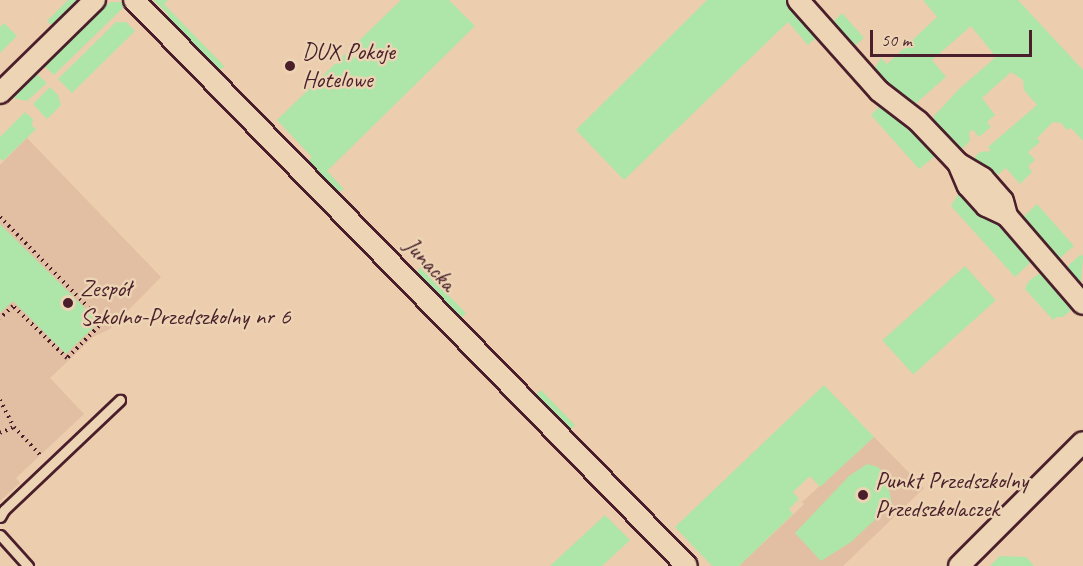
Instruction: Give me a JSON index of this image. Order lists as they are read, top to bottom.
{
  "streets": {
    "street": ["Junacka"]
  },
  "places": ["DUX Pokoje Hotelowe", "Zespół Szkolno-Przedszkolny nr 6", "Punkt Przedszkolny Przedszkolaczek"],
  "scale_bar": "50 m"
}
